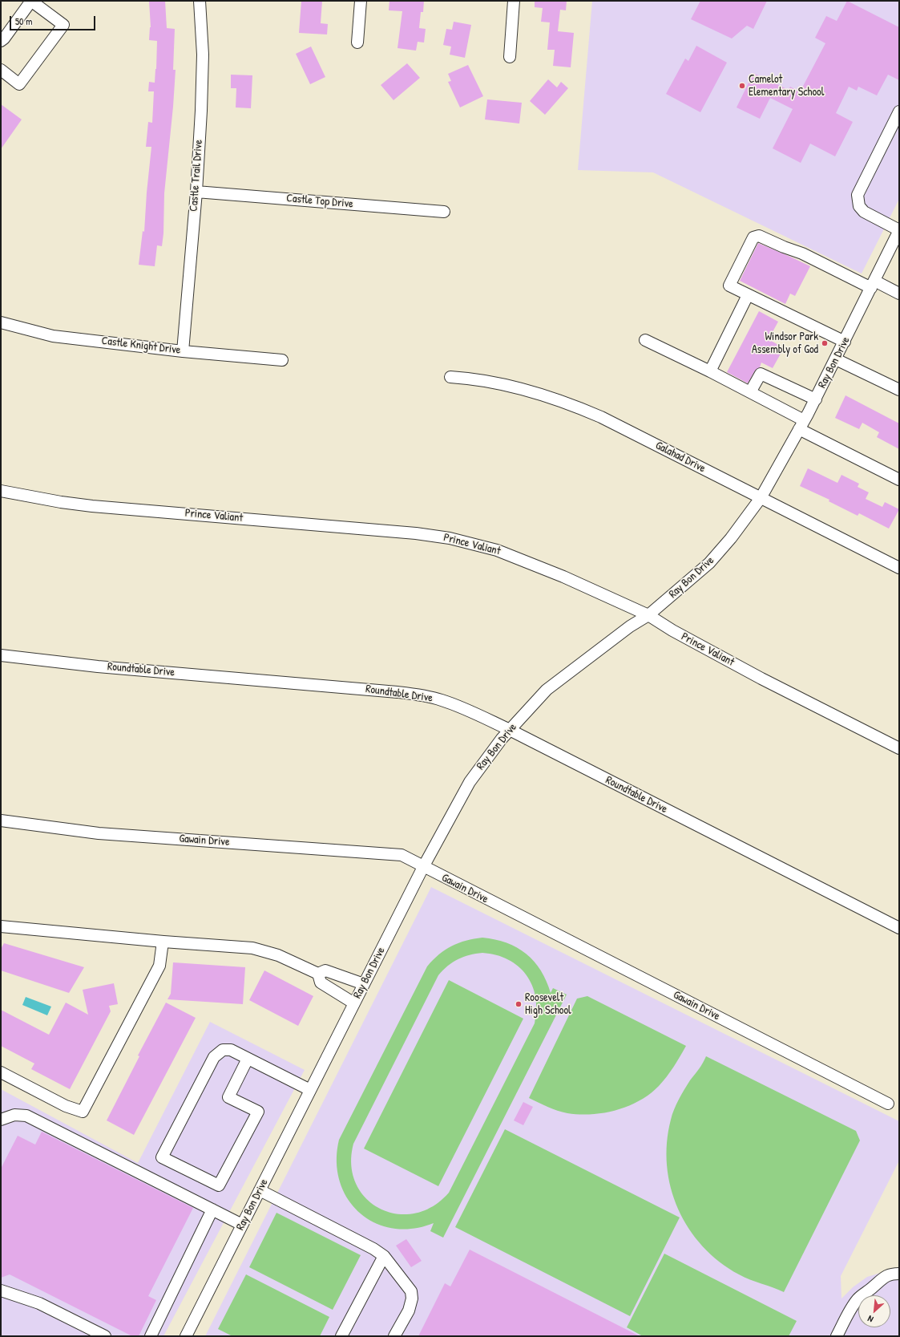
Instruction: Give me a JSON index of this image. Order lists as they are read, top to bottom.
{
  "streets": {
    "street": [
      "Castle Trail Drive",
      "Castle Top Drive",
      "Castle Knight Drive",
      "Ray Bon Drive",
      "Galahad Drive",
      "Prince Valiant",
      "Roundtable Drive",
      "Gawain Drive"
    ]
  },
  "crossings": [
    ["Castle Trail Drive", "Castle Top Drive"],
    ["Castle Trail Drive", "Castle Knight Drive"],
    ["Ray Bon Drive", "Galahad Drive"],
    ["Ray Bon Drive", "Prince Valiant"],
    ["Ray Bon Drive", "Roundtable Drive"],
    ["Ray Bon Drive", "Gawain Drive"]
  ],
  "places": ["Camelot Elementary School", "Windsor Park Assembly of God", "Roosevelt High School"],
  "scale_bar": "50 m",
  "north": "bottom left"
}
